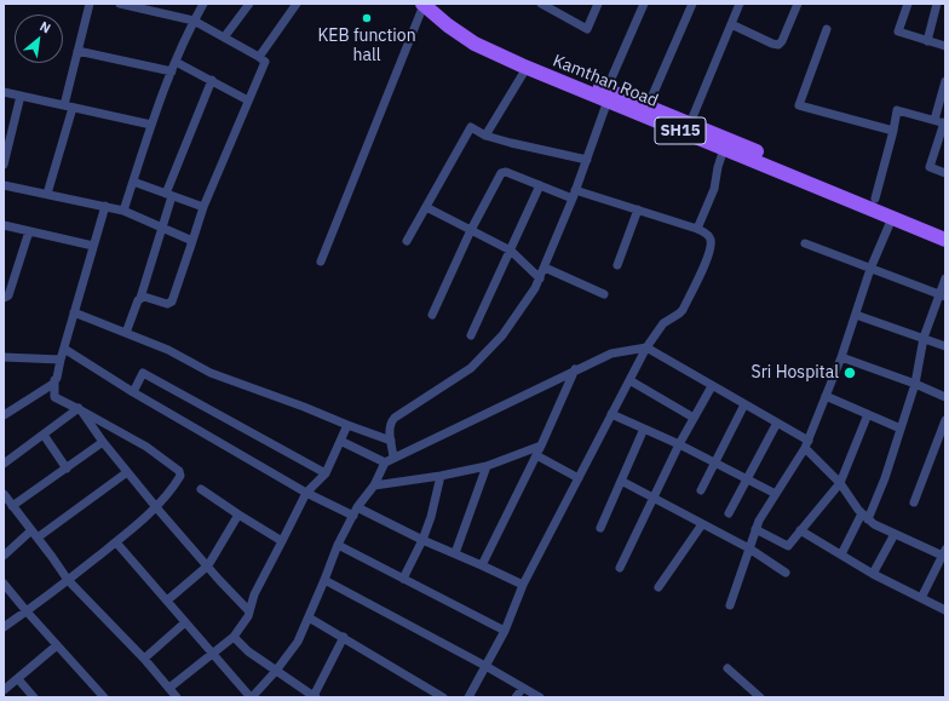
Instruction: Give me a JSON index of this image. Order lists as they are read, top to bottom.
{
  "streets": {
    "main road": ["Kamthan Road", "SH15"]
  },
  "places": ["KEB function hall", "Sri Hospital"],
  "north": "top right"
}
